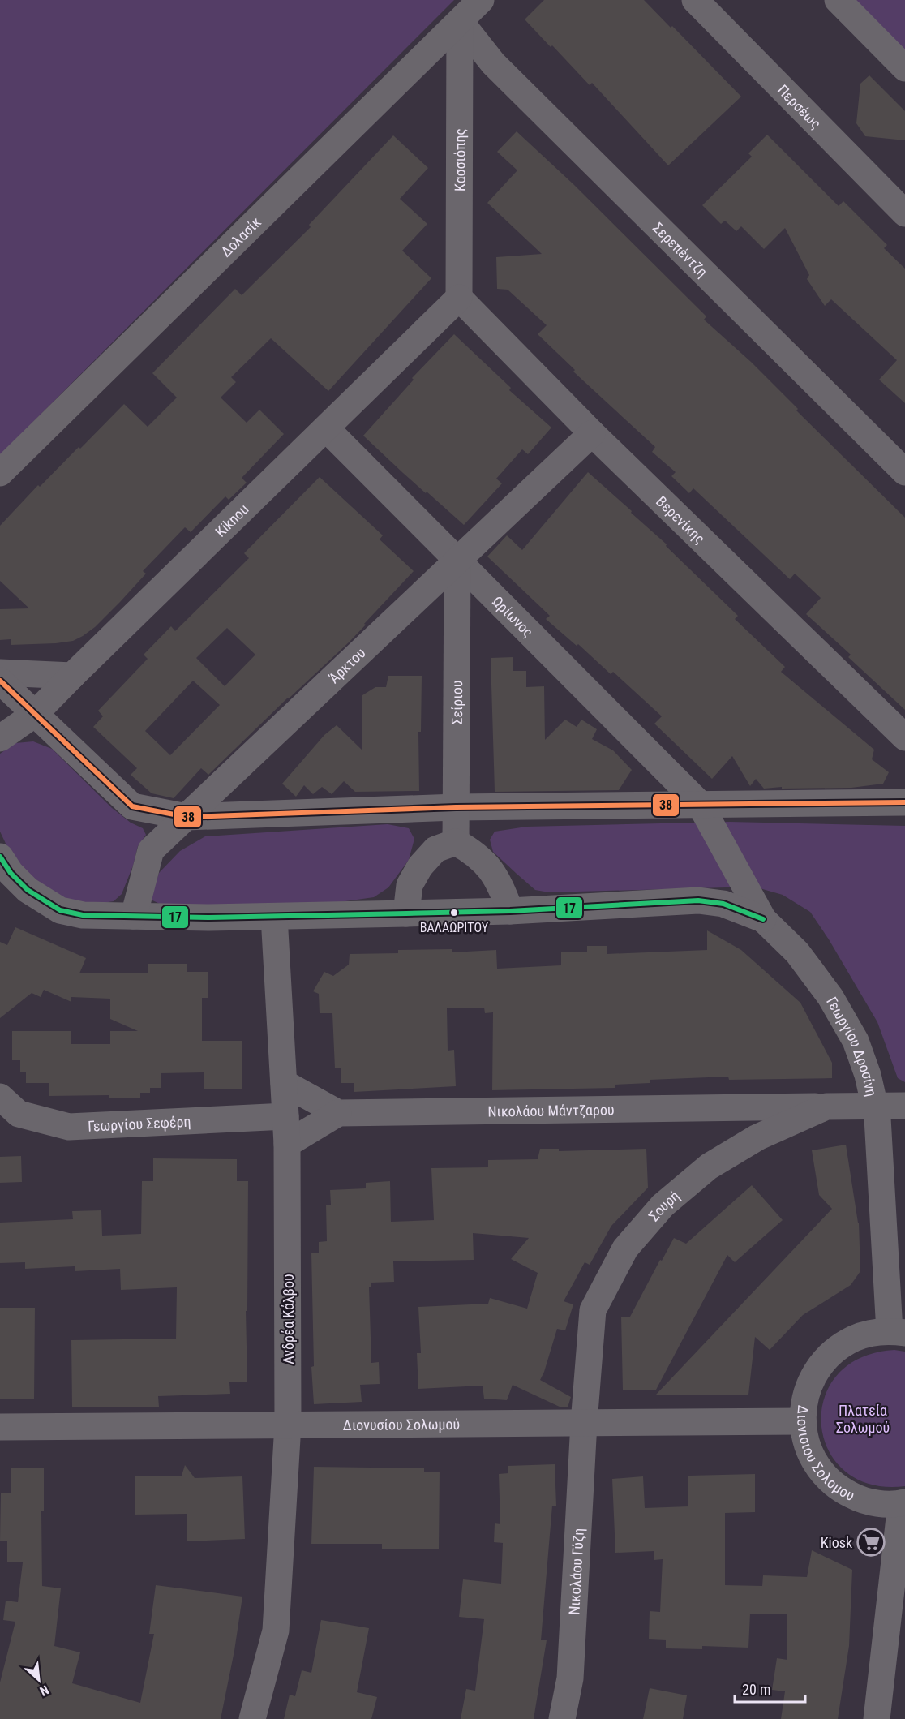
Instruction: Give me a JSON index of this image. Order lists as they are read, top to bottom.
{
  "streets": {
    "street": [
      "Περσέως",
      "Κασσιόπης",
      "Δολασίκ",
      "Σερεπέντζη",
      "Βερενίκης",
      "Kiknou",
      "Ωρίωνος",
      "Άρκτου",
      "Σείριου",
      "Γεωργίου Δροσίνη",
      "Νικολάου Μάντζαρου",
      "Γεωργίου Σεφέρη",
      "Σουρή",
      "Ανδρέα Κάλβου",
      "Διονυσίου Σολωμού",
      "Διονισιου Σολομου",
      "Νικολάου Γύζη"
    ]
  },
  "crossings": [
    ["Κασσιόπης", "Δολασίκ"],
    ["Κασσιόπης", "Σερεπέντζη"],
    ["Κασσιόπης", "Βερενίκης"],
    ["Κασσιόπης", "Kiknou"],
    ["Δολασίκ", "Σερεπέντζη"],
    ["Βερενίκης", "Kiknou"],
    ["Βερενίκης", "Άρκτου"],
    ["Kiknou", "Ωρίωνος"],
    ["Ωρίωνος", "Άρκτου"],
    ["Ωρίωνος", "Σείριου"],
    ["Ωρίωνος", "Γεωργίου Δροσίνη"],
    ["Άρκτου", "Σείριου"],
    ["Γεωργίου Δροσίνη", "Σουρή"],
    ["Γεωργίου Δροσίνη", "Διονισιου Σολομου"],
    ["Νικολάου Μάντζαρου", "Σουρή"],
    ["Νικολάου Μάντζαρου", "Ανδρέα Κάλβου"],
    ["Γεωργίου Σεφέρη", "Ανδρέα Κάλβου"],
    ["Σουρή", "Διονυσίου Σολωμού"],
    ["Σουρή", "Νικολάου Γύζη"],
    ["Ανδρέα Κάλβου", "Διονυσίου Σολωμού"],
    ["Διονυσίου Σολωμού", "Διονισιου Σολομου"],
    ["Διονυσίου Σολωμού", "Νικολάου Γύζη"]
  ],
  "parks": ["Πλατεία Σολωμού"],
  "places": {
    "other": ["ΒΑΛΑΩΡΙΤΟΥ"],
    "supermarket": ["Kiosk"]
  },
  "lines": ["transit line 38", "transit line 17"],
  "scale_bar": "20 m",
  "north": "bottom right"
}
